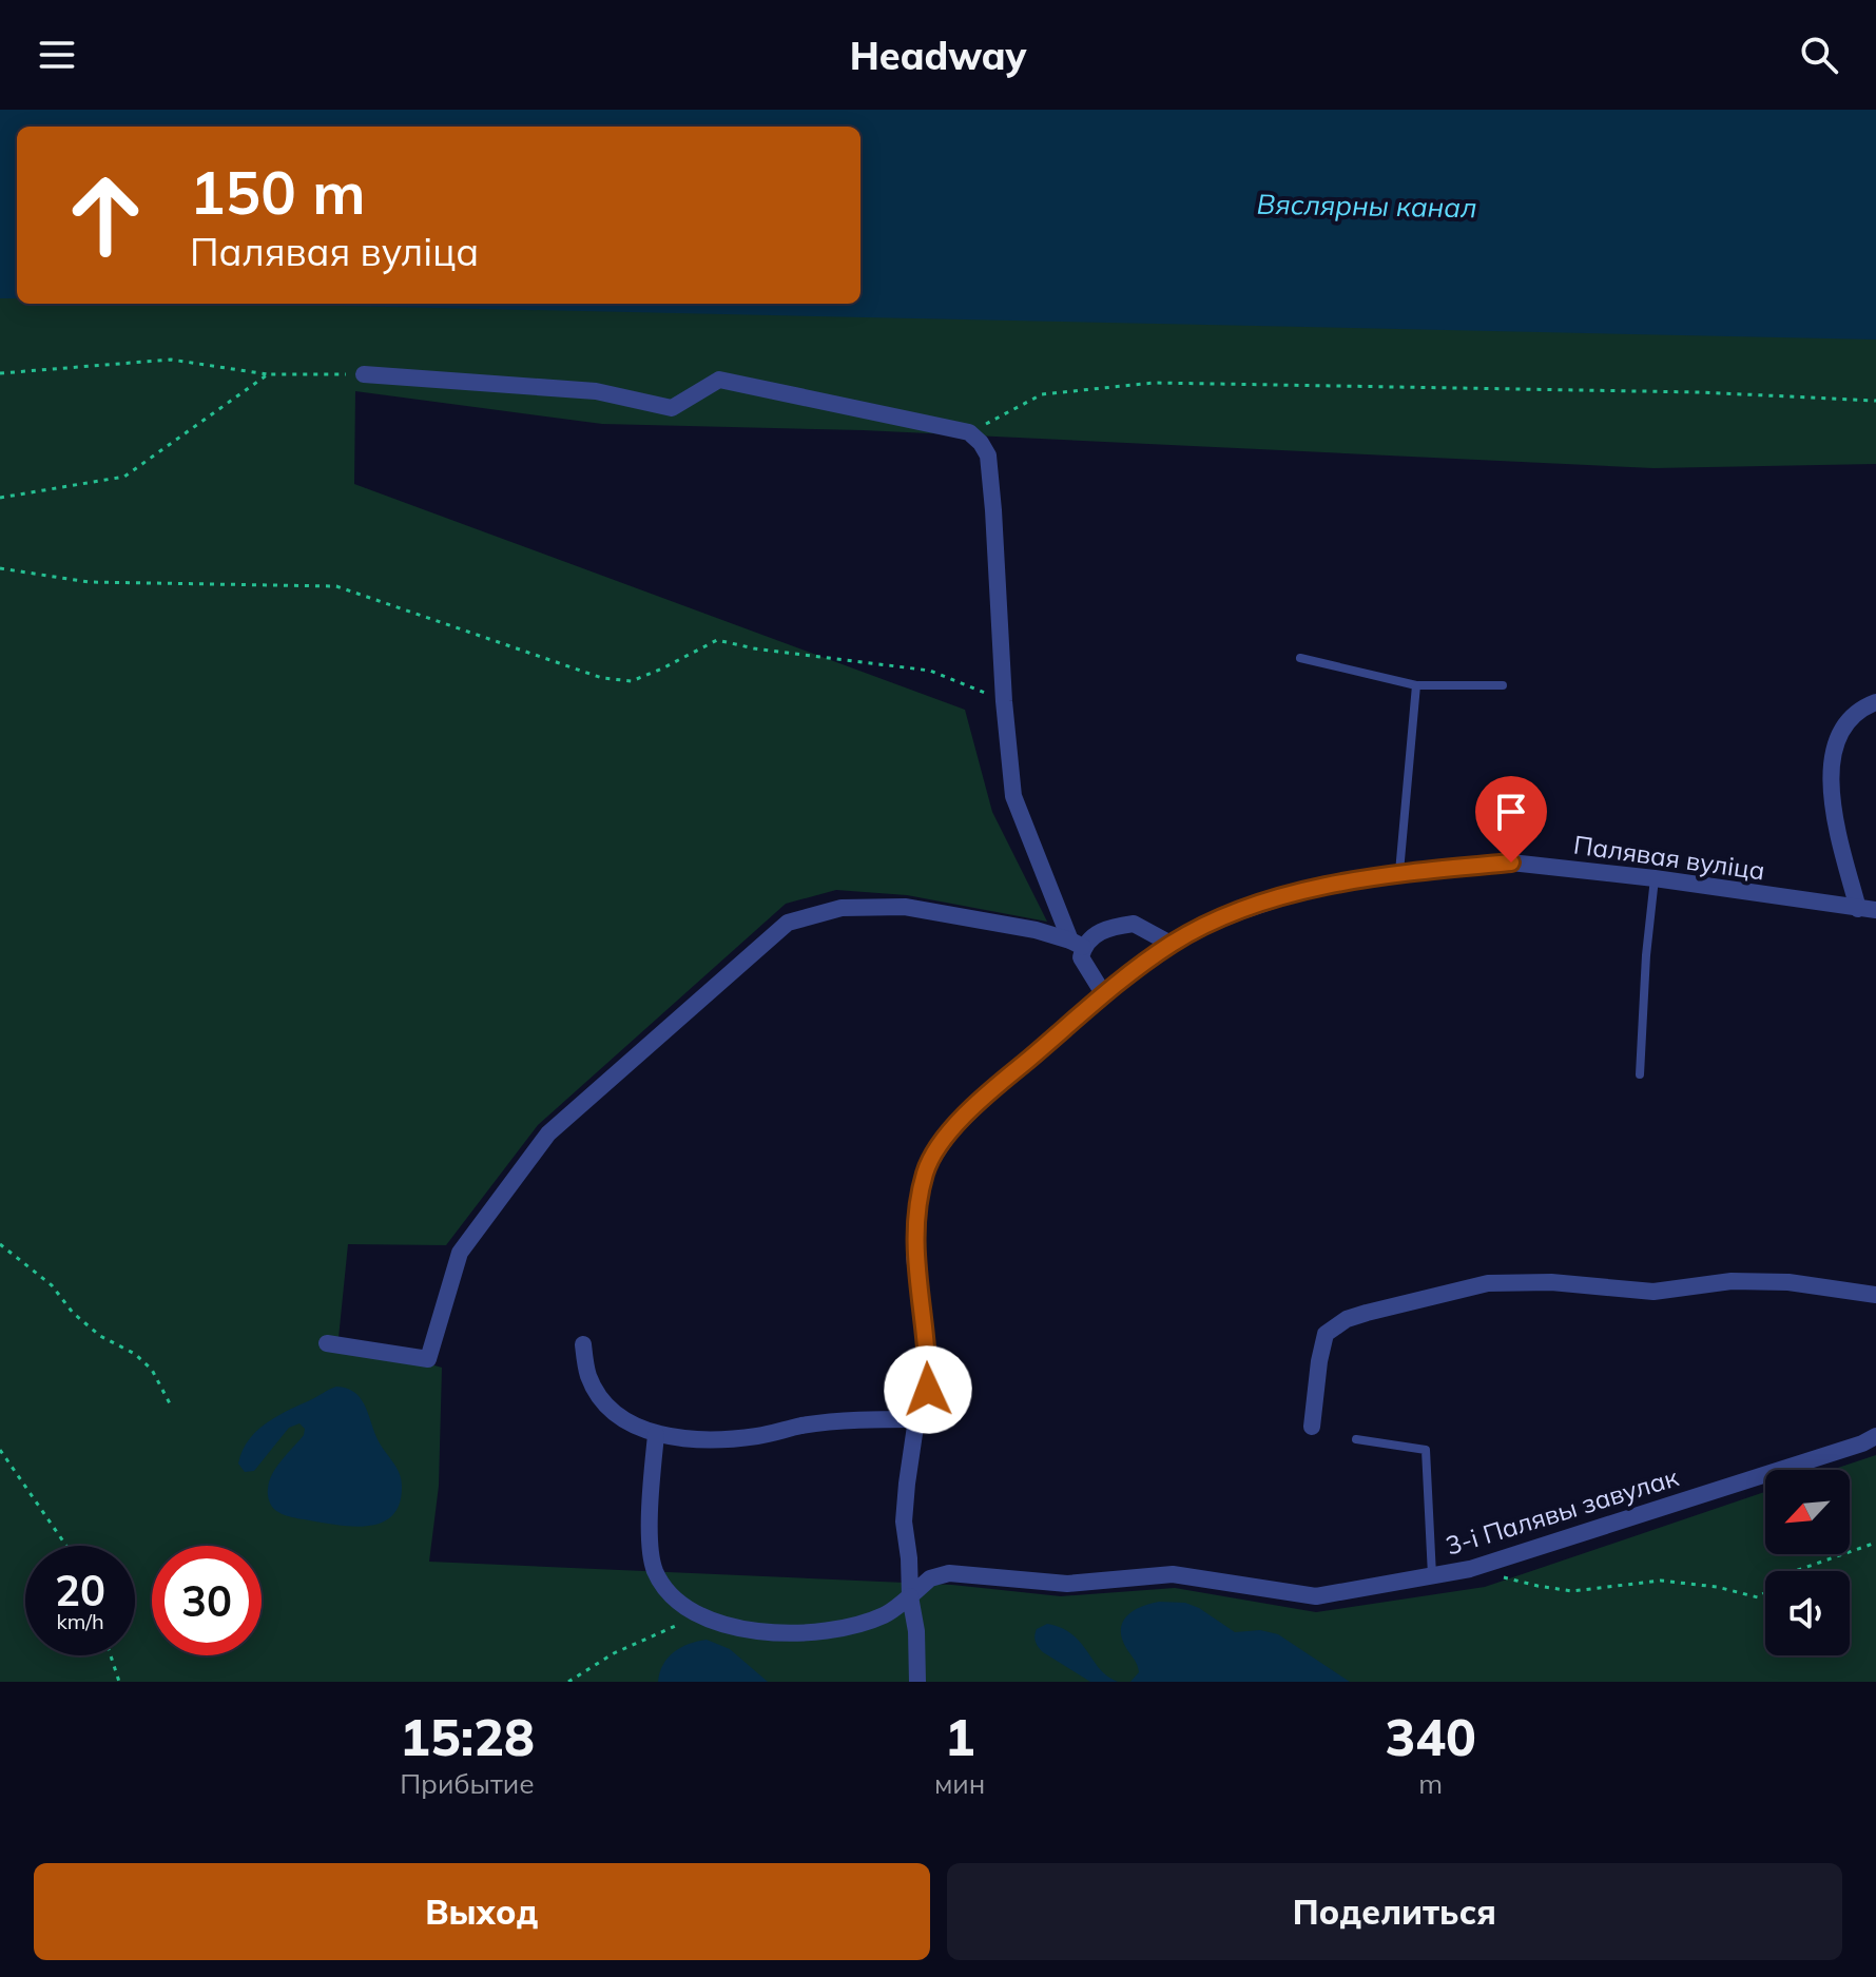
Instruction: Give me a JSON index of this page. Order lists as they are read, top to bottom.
{
  "streets": {
    "street": ["Палявая вуліца", "3-і Палявы завулак"]
  },
  "water": ["Вяслярны канал"],
  "north": "bottom left",
  "page": {
    "header": "Headway",
    "turn": ["150 m", "Палявая вуліца"],
    "speed": "20 km/h",
    "limit": "30",
    "eta": [
      "15:28",
      "Прибытие",
      "1",
      "мин",
      "340",
      "m"
    ],
    "buttons": ["Выход", "Поделиться"]
  }
}
